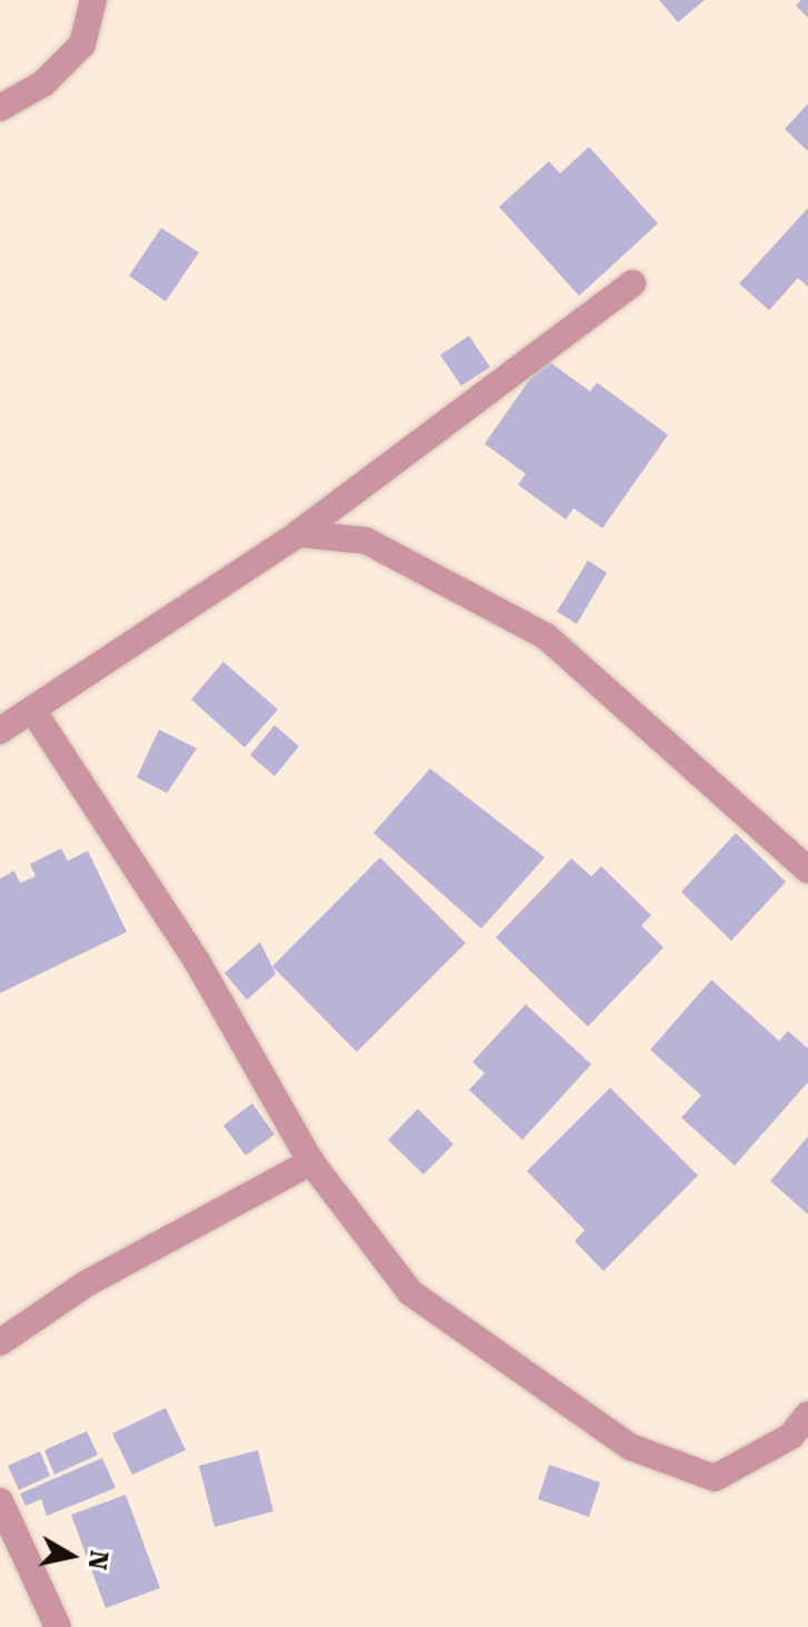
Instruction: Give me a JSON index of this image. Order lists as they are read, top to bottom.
{
  "north": "right"
}
